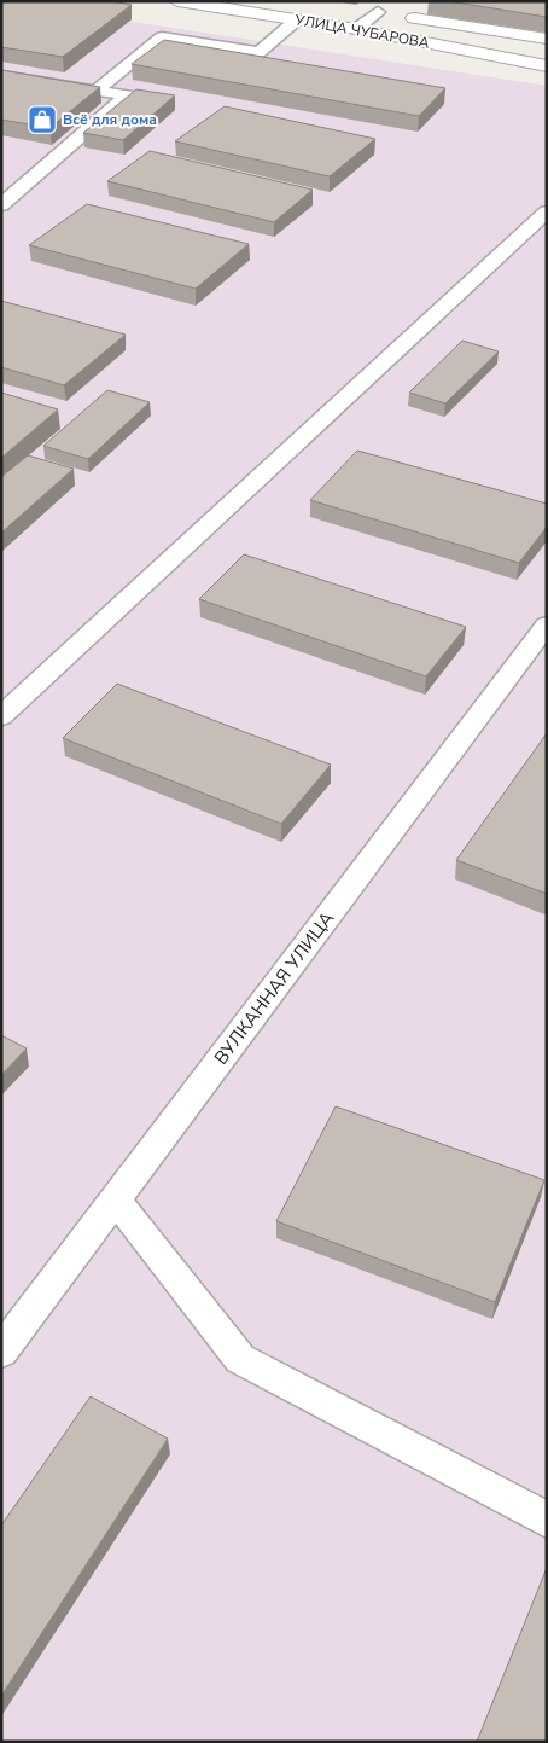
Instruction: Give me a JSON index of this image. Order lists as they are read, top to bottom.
{
  "streets": {
    "street": ["УЛИЦА ЧУБАРОВА"],
    "lane": ["ВУЛКАННАЯ УЛИЦА"]
  },
  "places": {
    "shop": ["Всё для дома"]
  }
}
